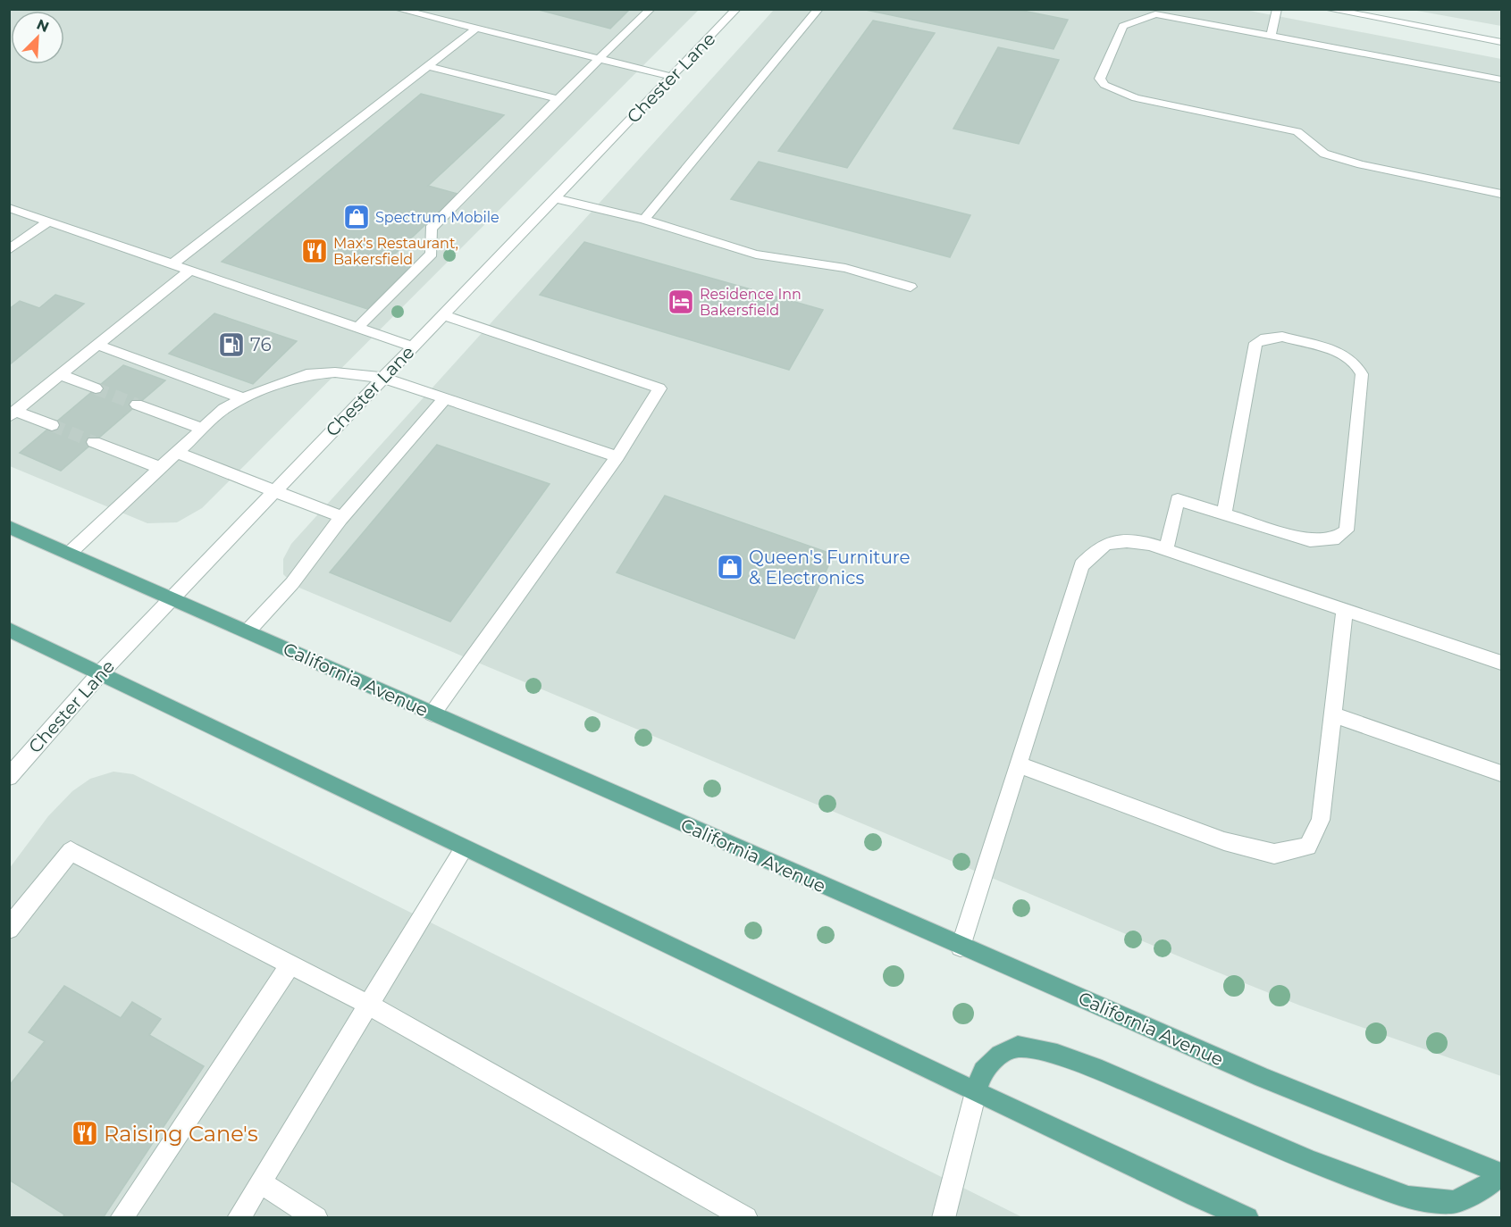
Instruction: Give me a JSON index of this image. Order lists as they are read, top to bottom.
{
  "streets": {
    "main road": ["California Avenue"],
    "street": ["Chester Lane"]
  },
  "crossings": [
    ["Chester Lane", "California Avenue"]
  ],
  "places": {
    "shop": ["Spectrum Mobile", "Queen's Furniture & Electronics"],
    "restaurant": ["Max's Restaurant, Bakersfield", "Raising Cane's"],
    "hotel": ["Residence Inn Bakersfield"],
    "fuel station": ["76"]
  },
  "north": "top right"
}
